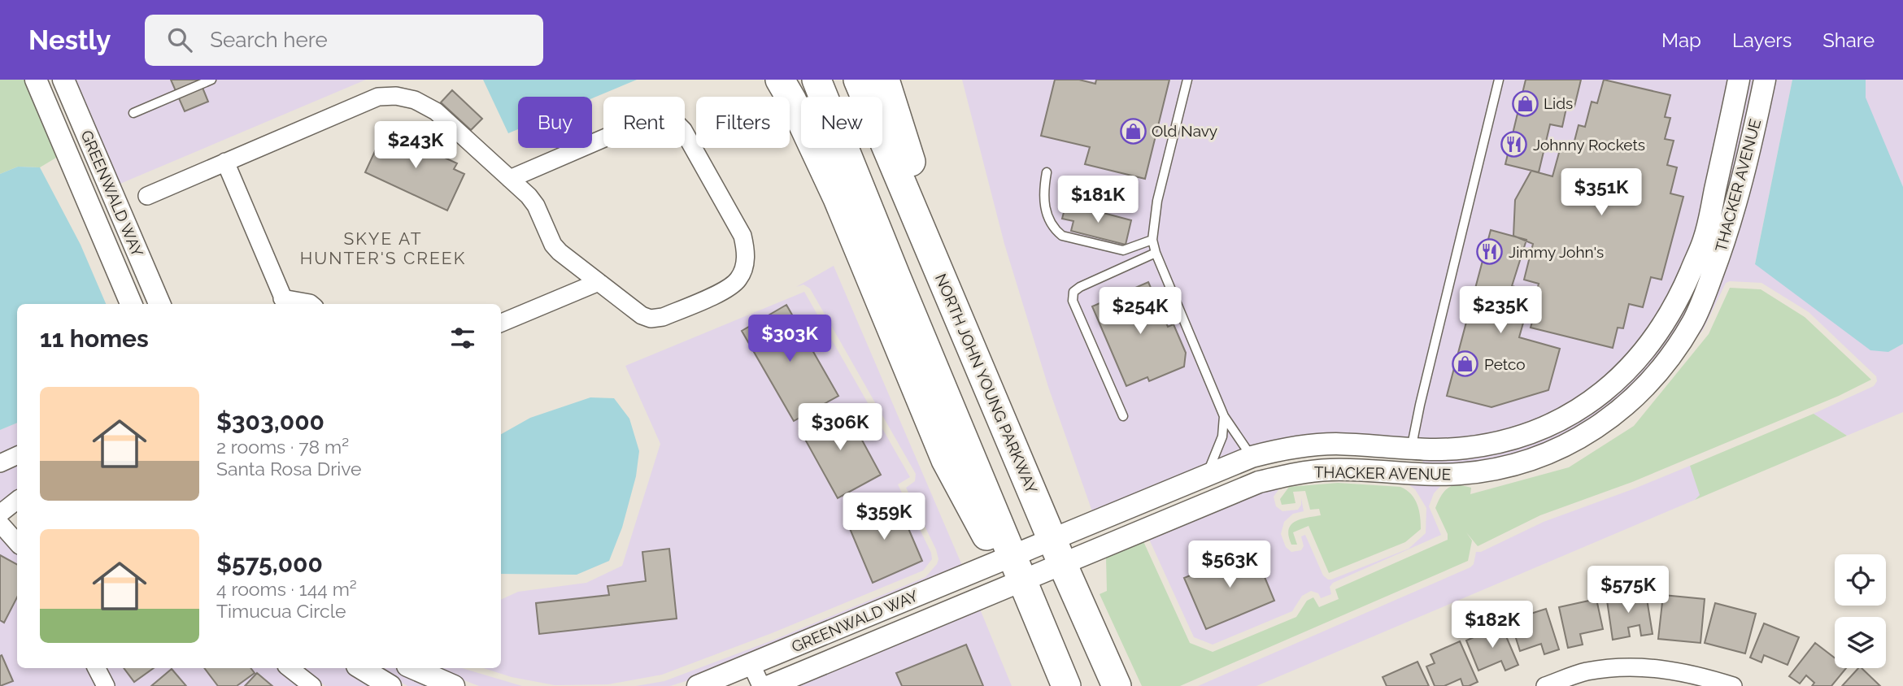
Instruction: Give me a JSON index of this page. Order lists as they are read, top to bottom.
{
  "streets": {
    "highway": ["NORTH JOHN YOUNG PARKWAY"],
    "street": ["THACKER AVENUE", "GREENWALD WAY"]
  },
  "crossings": [
    ["THACKER AVENUE", "GREENWALD WAY"],
    ["THACKER AVENUE", "NORTH JOHN YOUNG PARKWAY"]
  ],
  "districts": ["SKYE AT HUNTER'S CREEK"],
  "places": {
    "shop": ["Lids", "Old Navy", "Petco"],
    "restaurant": ["Johnny Rockets", "Jimmy John's"]
  },
  "page": {
    "header": "Nestly",
    "search": "Search here",
    "nav": ["Map", "Layers", "Share"],
    "chip": [
      "Buy",
      "Rent",
      "Filters",
      "New"
    ],
    "price": [
      "$243K",
      "$351K",
      "$181K",
      "$235K",
      "$254K",
      "$303K",
      "$306K",
      "$359K",
      "$563K",
      "$575K",
      "$182K"
    ],
    "heading": "11 homes",
    "list": [
      {
        "name": "$303,000",
        "note": "2 rooms · 78 m² · Santa Rosa Drive"
      },
      {
        "name": "$575,000",
        "note": "4 rooms · 144 m² · Timucua Circle"
      }
    ]
  }
}
